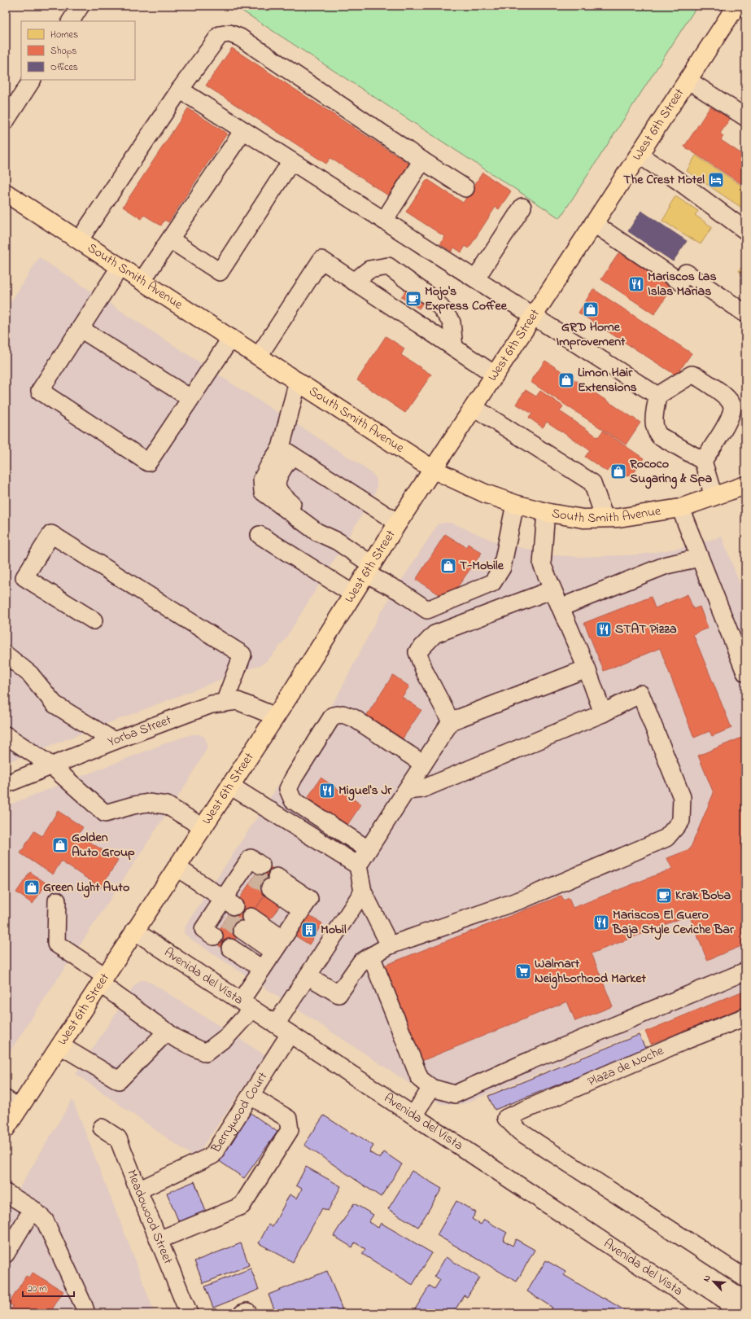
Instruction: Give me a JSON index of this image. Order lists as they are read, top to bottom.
{
  "streets": {
    "main road": ["West 6th Street", "South Smith Avenue"],
    "street": [
      "Yorba Street",
      "Avenida del Vista",
      "Plaza de Noche",
      "Berrywood Court",
      "Meadowood Street"
    ]
  },
  "crossings": [
    ["West 6th Street", "South Smith Avenue"],
    ["West 6th Street", "Yorba Street"],
    ["West 6th Street", "Avenida del Vista"],
    ["Avenida del Vista", "Berrywood Court"],
    ["Berrywood Court", "Meadowood Street"]
  ],
  "places": {
    "hotel": ["The Crest Motel"],
    "restaurant": [
      "Mariscos Las Islas Marias",
      "STAT Pizza",
      "Miguel's Jr",
      "Mariscos El Guero Baja Style Ceviche Bar"
    ],
    "cafe": ["Mojo's Express Coffee", "Krak Boba"],
    "shop": [
      "GRD Home Improvement",
      "Limon Hair Extensions",
      "Rococo Sugaring & Spa",
      "T-Mobile",
      "Golden Auto Group",
      "Green Light Auto"
    ],
    "building": ["Mobil"],
    "supermarket": ["Walmart Neighborhood Market"]
  },
  "legend": ["Homes", "Shops", "Offices"],
  "scale_bar": "20 m",
  "north": "top left"
}
